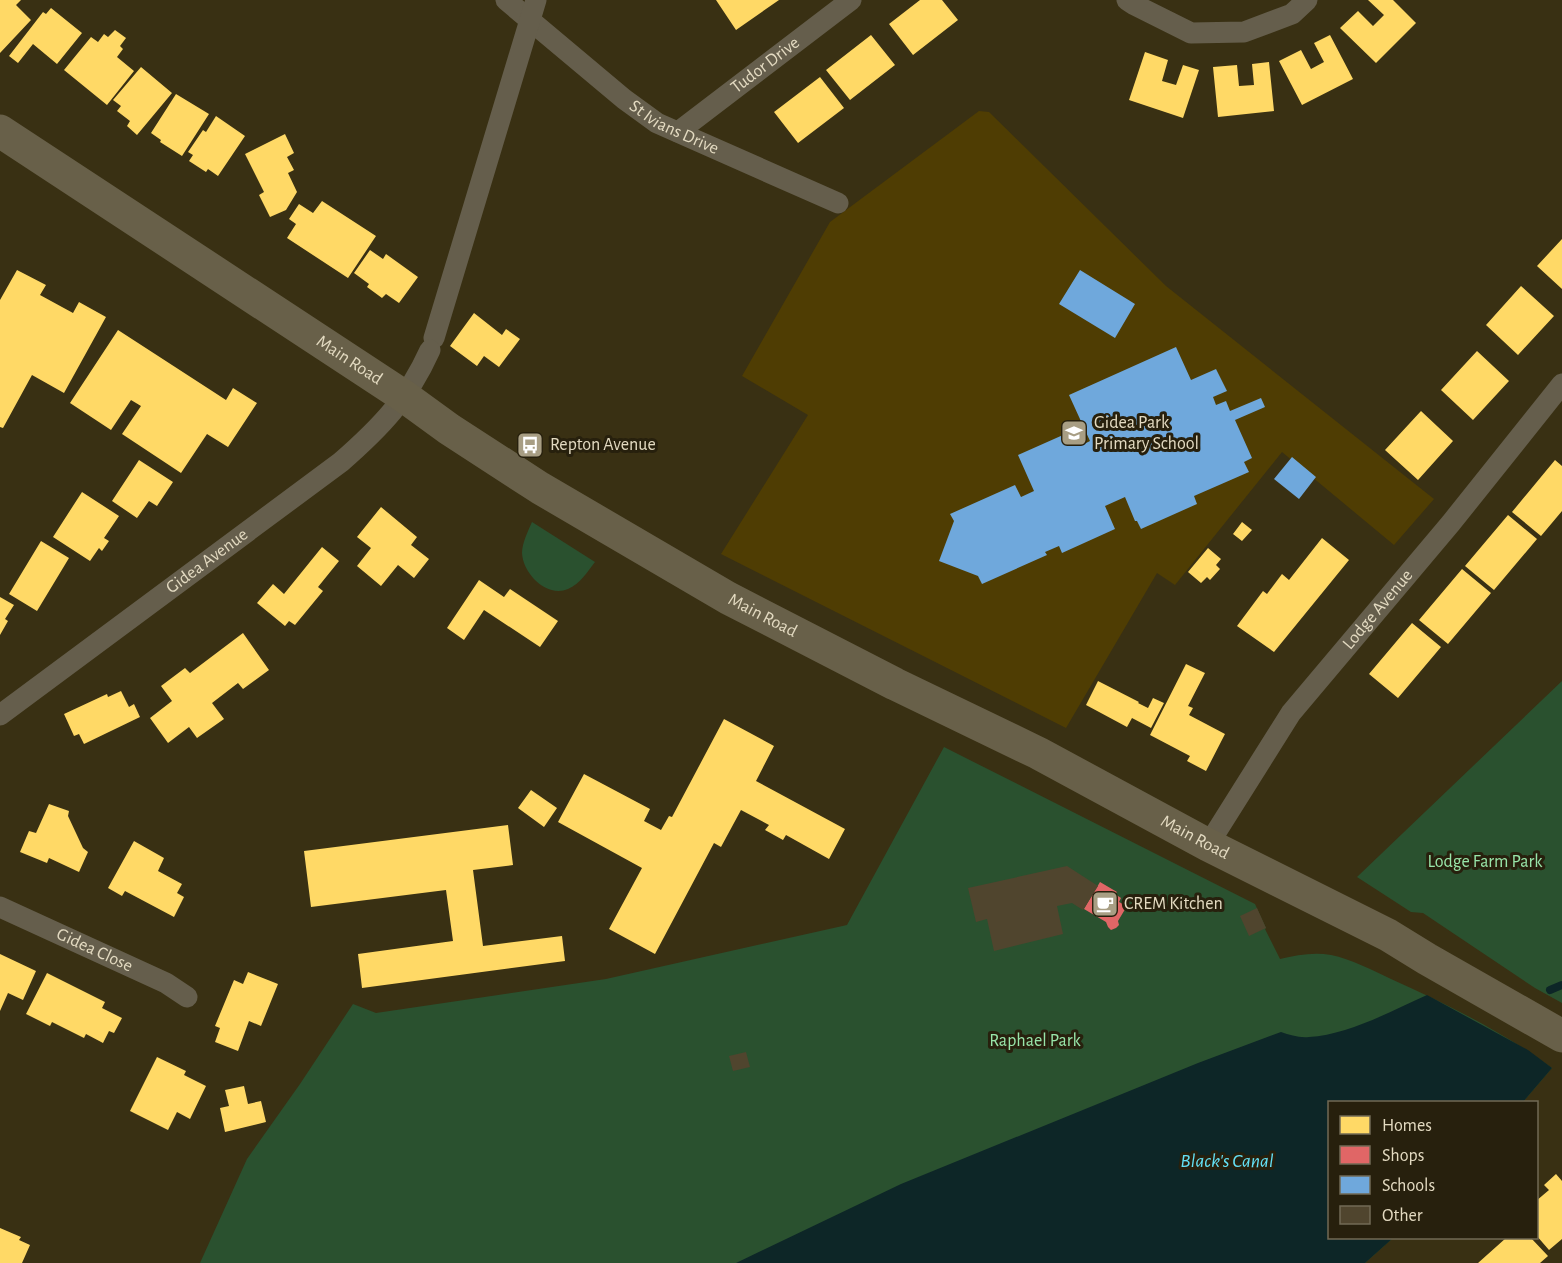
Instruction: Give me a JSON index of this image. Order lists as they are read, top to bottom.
{
  "streets": {
    "main road": ["Main Road"],
    "street": [
      "Tudor Drive",
      "St Ivians Drive",
      "Gidea Avenue",
      "Lodge Avenue",
      "Gidea Close"
    ]
  },
  "crossings": [
    ["Tudor Drive", "St Ivians Drive"],
    ["Main Road", "Gidea Avenue"],
    ["Main Road", "Lodge Avenue"]
  ],
  "water": ["Black's Canal"],
  "parks": ["Lodge Farm Park", "Raphael Park"],
  "places": {
    "school or university": ["Gidea Park Primary School"],
    "bus stop": ["Repton Avenue"],
    "cafe": ["CREM Kitchen"]
  },
  "legend": [
    "Homes",
    "Shops",
    "Schools",
    "Other"
  ]
}
